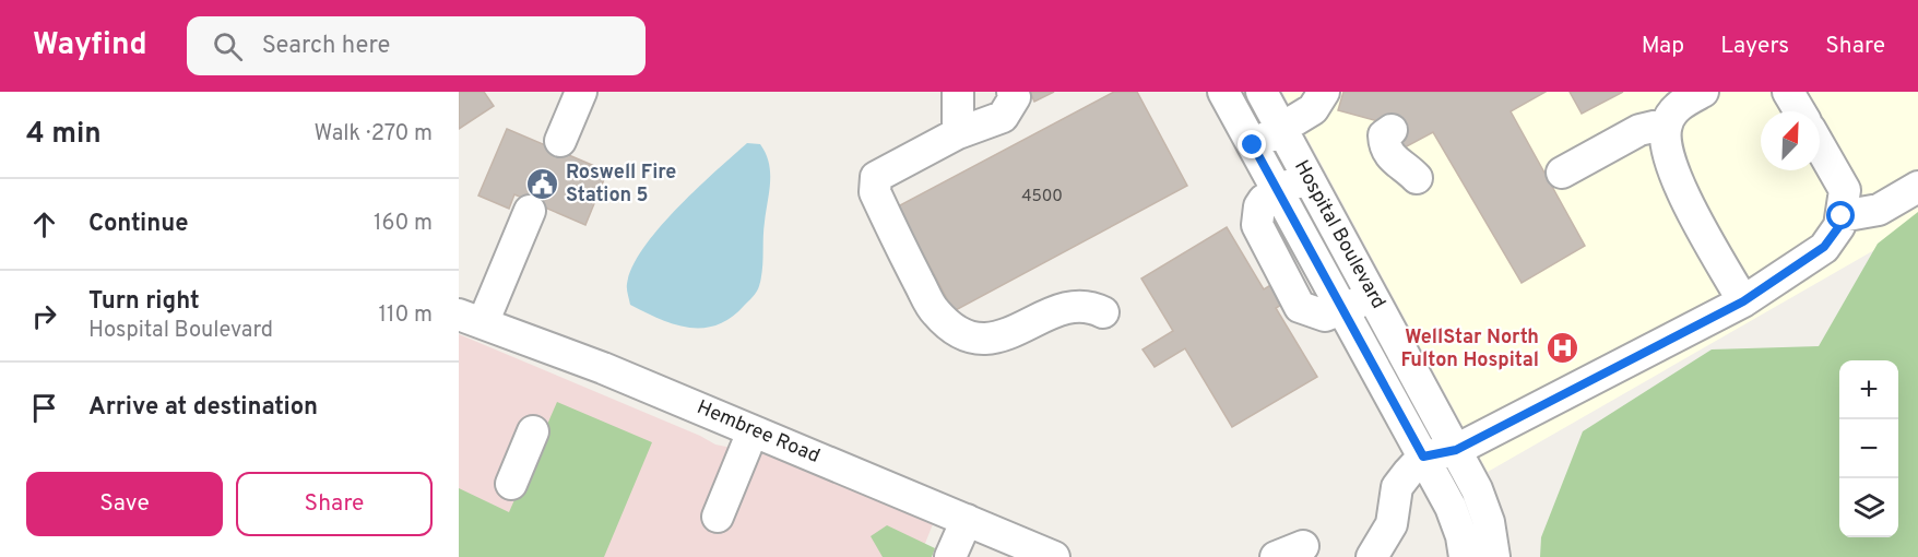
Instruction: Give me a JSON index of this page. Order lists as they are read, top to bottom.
{
  "streets": {
    "street": ["Hospital Boulevard", "Hembree Road"]
  },
  "places": {
    "public building": ["Roswell Fire Station 5"],
    "hospital": ["WellStar North Fulton Hospital"]
  },
  "house_numbers": ["4500"],
  "north": "top right",
  "page": {
    "header": "Wayfind",
    "search": "Search here",
    "nav": ["Map", "Layers", "Share"],
    "heading": ["4 min", "Walk · 270 m"],
    "list": [
      ["Continue", "160 m"],
      ["Turn right", "Hospital Boulevard", "110 m"],
      "Arrive at destination"
    ],
    "map_buttons": ["+", "−"],
    "buttons": ["Save", "Share"]
  }
}
